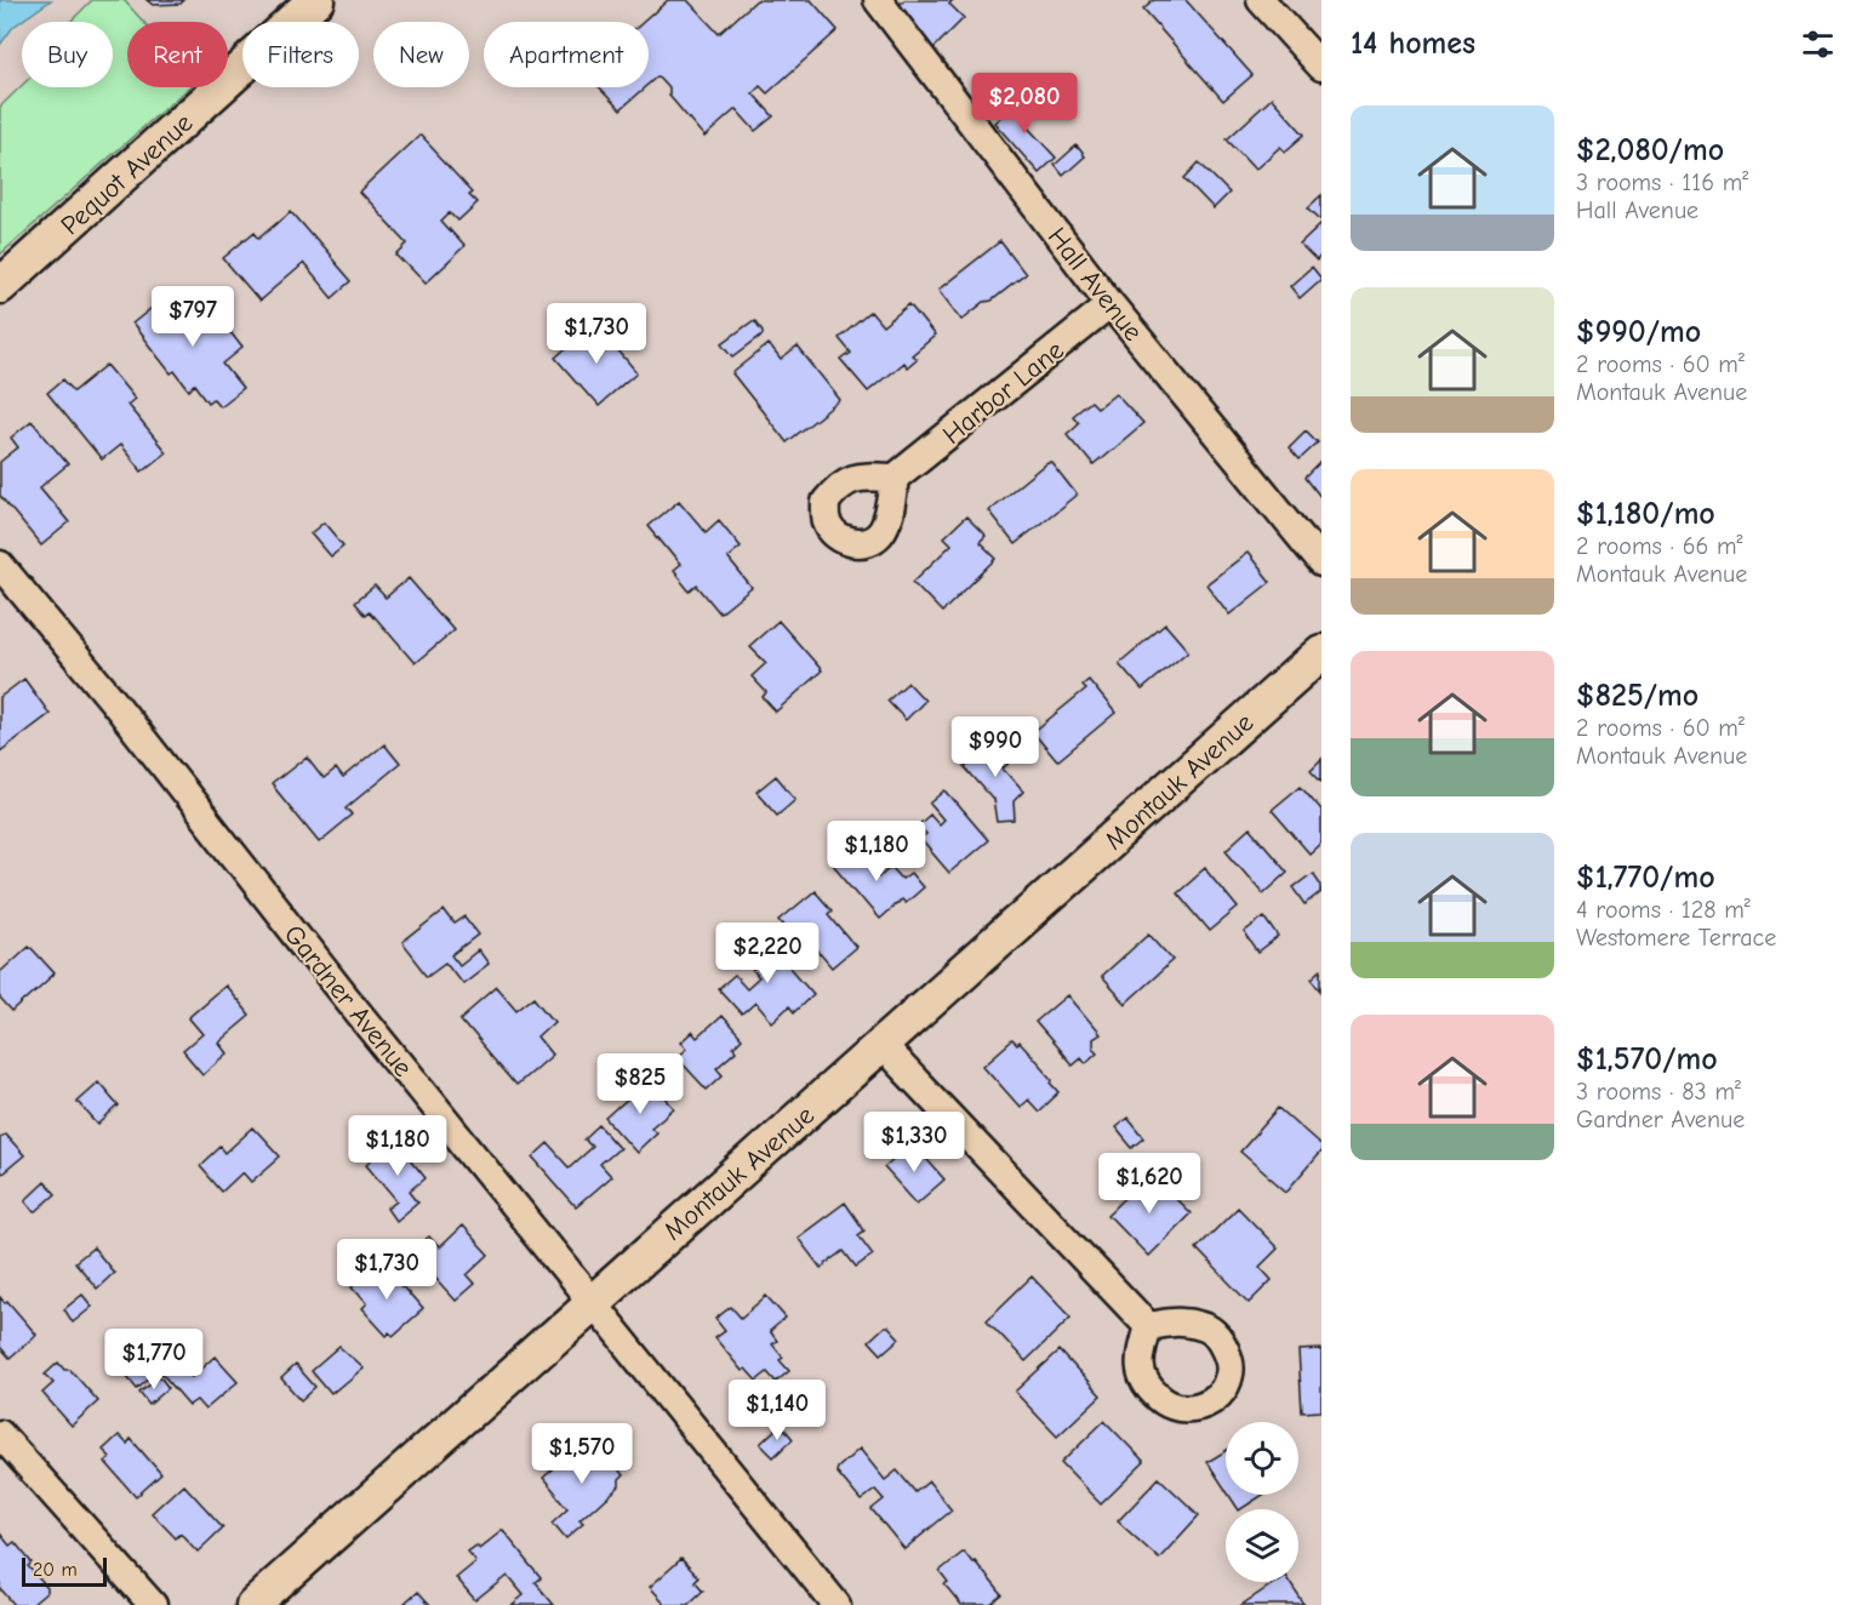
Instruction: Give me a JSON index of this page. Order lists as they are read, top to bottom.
{
  "streets": {
    "street": [
      "Pequot Avenue",
      "Hall Avenue",
      "Harbor Lane",
      "Montauk Avenue",
      "Gardner Avenue"
    ]
  },
  "crossings": [
    ["Hall Avenue", "Harbor Lane"],
    ["Montauk Avenue", "Gardner Avenue"]
  ],
  "scale_bar": "20 m",
  "page": {
    "heading": "14 homes",
    "chip": [
      "Buy",
      "Rent",
      "Filters",
      "New",
      "Apartment"
    ],
    "price": [
      "$2,080",
      "$797",
      "$1,730",
      "$990",
      "$1,180",
      "$2,220",
      "$825",
      "$1,330",
      "$1,180",
      "$1,620",
      "$1,730",
      "$1,770",
      "$1,140",
      "$1,570"
    ],
    "list": [
      {
        "name": "$2,080/mo",
        "note": "3 rooms · 116 m² · Hall Avenue"
      },
      {
        "name": "$990/mo",
        "note": "2 rooms · 60 m² · Montauk Avenue"
      },
      {
        "name": "$1,180/mo",
        "note": "2 rooms · 66 m² · Montauk Avenue"
      },
      {
        "name": "$825/mo",
        "note": "2 rooms · 60 m² · Montauk Avenue"
      },
      {
        "name": "$1,770/mo",
        "note": "4 rooms · 128 m² · Westomere Terrace"
      },
      {
        "name": "$1,570/mo",
        "note": "3 rooms · 83 m² · Gardner Avenue"
      }
    ],
    "scale": "20 m"
  }
}
